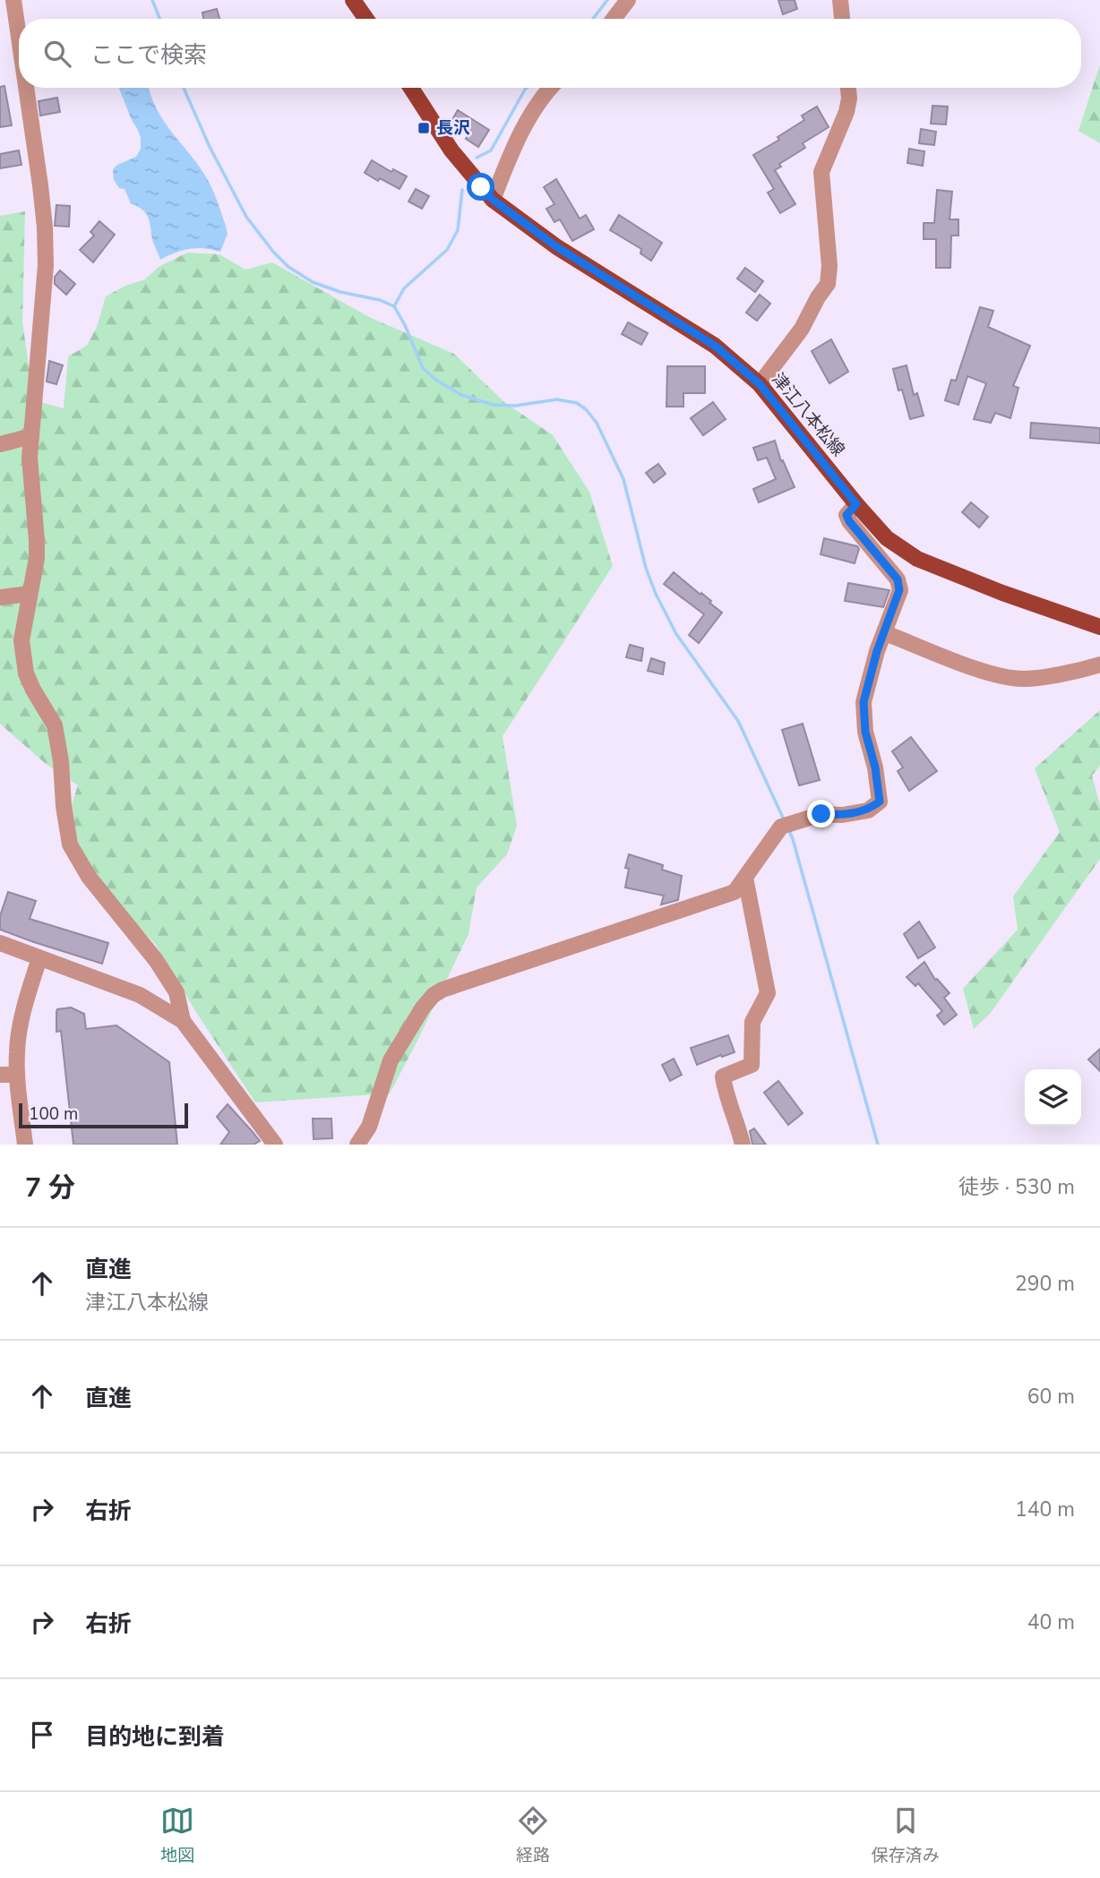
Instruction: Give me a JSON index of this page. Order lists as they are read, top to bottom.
{
  "streets": {
    "main road": ["津江八本松線"]
  },
  "places": {
    "transit": ["長沢"]
  },
  "scale_bar": "100 m",
  "page": {
    "search": "ここで検索",
    "scale": "100 m",
    "heading": ["7 分", "徒歩 · 530 m"],
    "list": [
      ["直進", "津江八本松線", "290 m"],
      ["直進", "60 m"],
      ["右折", "140 m"],
      ["右折", "40 m"],
      "目的地に到着"
    ],
    "nav": ["地図", "経路", "保存済み"]
  }
}
